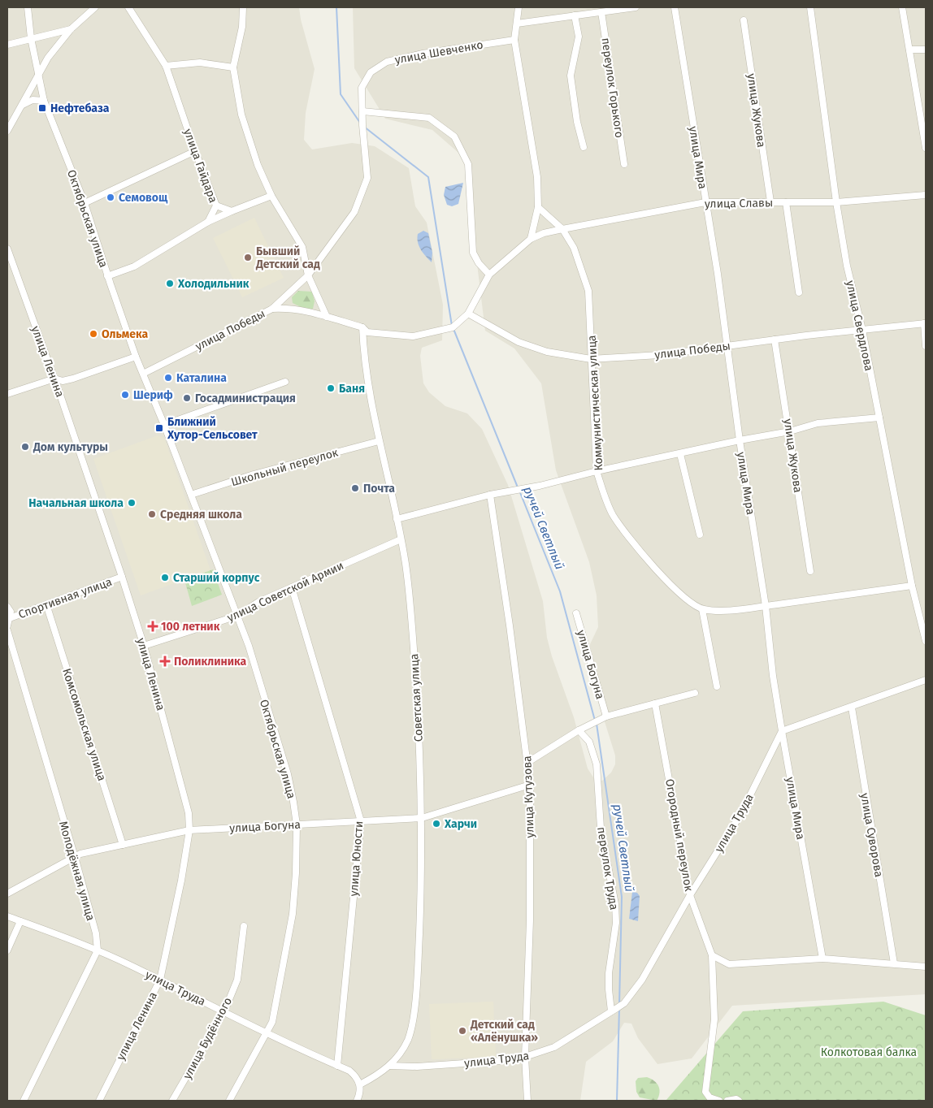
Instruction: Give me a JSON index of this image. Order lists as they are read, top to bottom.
{
  "streets": {
    "street": [
      "улица Шевченко",
      "переулок Горького",
      "улица Жукова",
      "улица Мира",
      "улица Гайдара",
      "улица Славы",
      "Октябрьская улица",
      "улица Свердлова",
      "улица Победы",
      "улица Ленина",
      "Коммунистическая улица",
      "Школьный переулок",
      "улица Советской Армии",
      "Спортивная улица",
      "улица Богуна",
      "Советская улица",
      "Комсомольская улица",
      "улица Кутузова",
      "улица Труда",
      "Огородный переулок",
      "улица Суворова",
      "улица Юности",
      "переулок Труда",
      "Молодёжная улица",
      "улица Будённого"
    ]
  },
  "crossings": [
    ["улица Шевченко", "улица Победы"],
    ["улица Жукова", "улица Славы"],
    ["улица Жукова", "улица Победы"],
    ["улица Мира", "улица Славы"],
    ["улица Мира", "улица Победы"],
    ["улица Мира", "улица Труда"],
    ["улица Славы", "улица Свердлова"],
    ["улица Славы", "Коммунистическая улица"],
    ["Октябрьская улица", "улица Победы"],
    ["Октябрьская улица", "Школьный переулок"],
    ["Октябрьская улица", "улица Советской Армии"],
    ["Октябрьская улица", "улица Богуна"],
    ["Октябрьская улица", "улица Труда"],
    ["улица Свердлова", "улица Победы"],
    ["улица Победы", "Коммунистическая улица"],
    ["улица Ленина", "улица Советской Армии"],
    ["улица Ленина", "Спортивная улица"],
    ["улица Ленина", "улица Богуна"],
    ["улица Ленина", "улица Труда"],
    ["Школьный переулок", "Советская улица"],
    ["улица Советской Армии", "Советская улица"],
    ["улица Советской Армии", "улица Юности"],
    ["Спортивная улица", "Комсомольская улица"],
    ["улица Богуна", "Советская улица"],
    ["улица Богуна", "Комсомольская улица"],
    ["улица Богуна", "улица Кутузова"],
    ["улица Богуна", "улица Юности"],
    ["улица Богуна", "Молодёжная улица"],
    ["Советская улица", "улица Труда"],
    ["улица Кутузова", "улица Труда"],
    ["улица Труда", "Огородный переулок"],
    ["улица Труда", "улица Юности"],
    ["улица Труда", "переулок Труда"],
    ["улица Труда", "Молодёжная улица"],
    ["улица Труда", "улица Будённого"]
  ],
  "water": ["ручей Светлый"],
  "parks": ["Колкотовая балка"],
  "places": {
    "transit": ["Нефтебаза", "Ближний Хутор-Сельсовет"],
    "other": [
      "Семовощ",
      "Бывший Детский сад",
      "Холодильник",
      "Ольмека",
      "Каталина",
      "Баня",
      "Шериф",
      "Госадминистрация",
      "Дом культуры",
      "Почта",
      "Начальная школа",
      "Средняя школа",
      "Старший корпус",
      "Харчи",
      "Детский сад «Алёнушка»"
    ],
    "health": ["100 летник", "Поликлиника"]
  }
}
